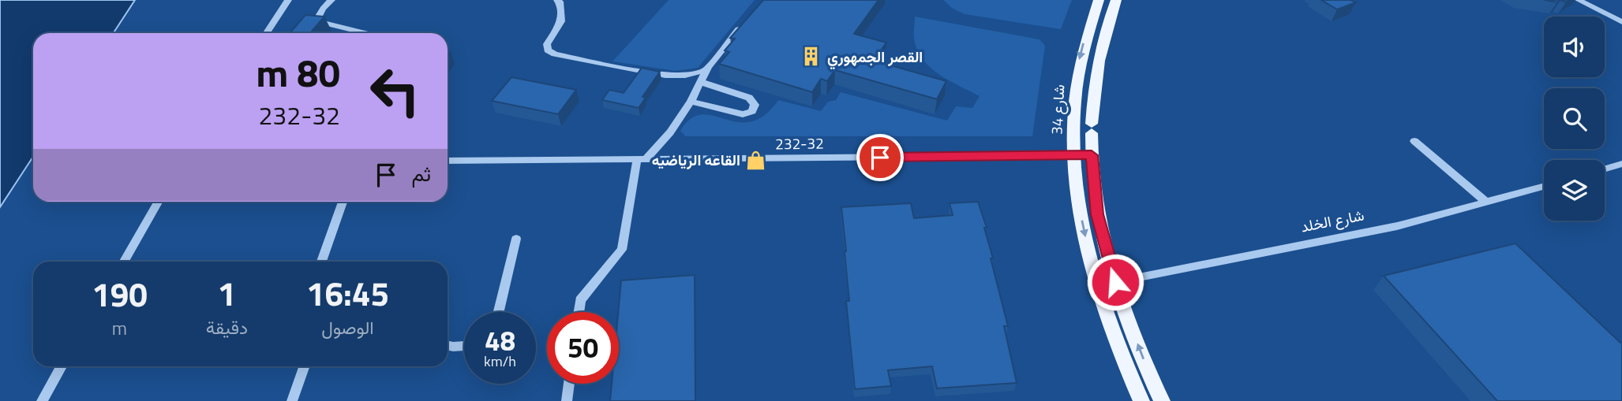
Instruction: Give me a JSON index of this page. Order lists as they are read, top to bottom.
{
  "streets": {
    "main road": ["شارع 34"],
    "street": ["232-32", "شارع الخلد"]
  },
  "crossings": [
    ["شارع 34", "232-32"],
    ["شارع 34", "شارع الخلد"]
  ],
  "places": {
    "building": ["القصر الجمهوري"],
    "shop": ["القاعه الرياضيه"]
  },
  "page": {
    "turn": ["80 m", "232-32"],
    "then": "ثم",
    "eta": [
      "16:45",
      "الوصول",
      "1",
      "دقيقة",
      "190",
      "m"
    ],
    "speed": "48 km/h",
    "limit": "50"
  }
}
